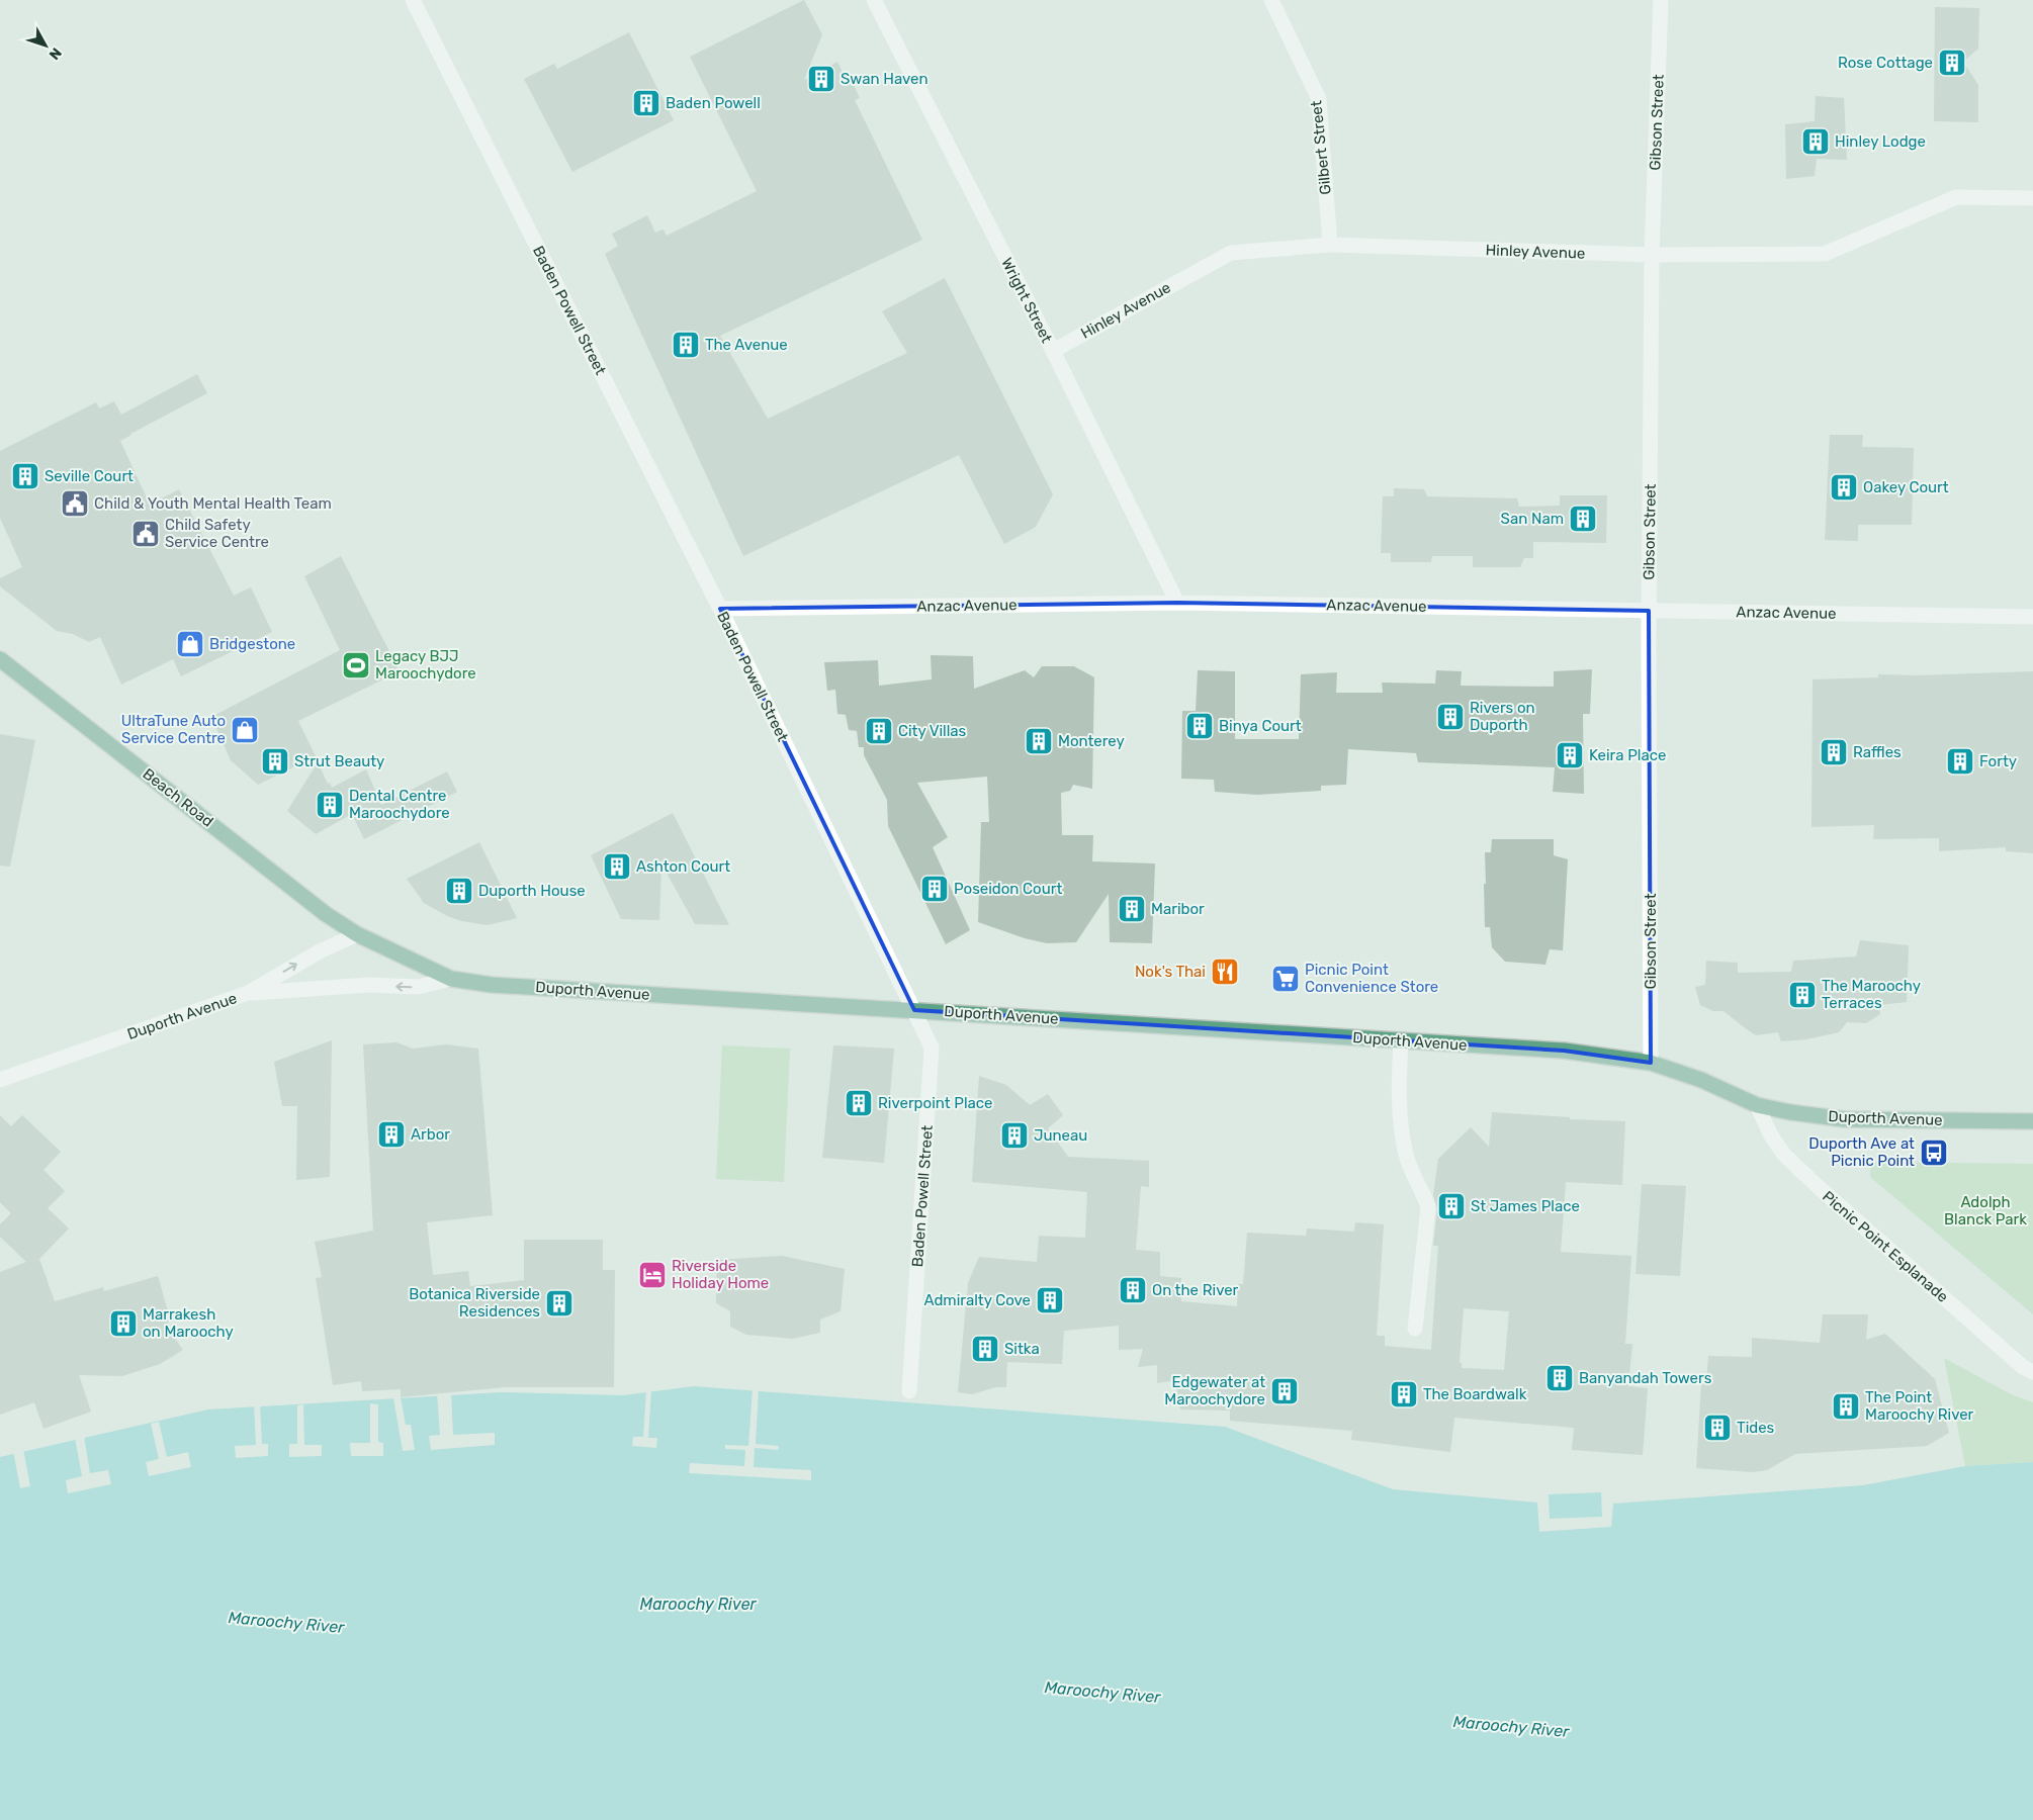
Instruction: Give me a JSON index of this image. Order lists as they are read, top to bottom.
{
  "streets": {
    "main road": ["Beach Road", "Duporth Avenue"],
    "street": [
      "Gibson Street",
      "Gilbert Street",
      "Hinley Avenue",
      "Wright Street",
      "Baden Powell Street",
      "Anzac Avenue",
      "Picnic Point Esplanade"
    ]
  },
  "crossings": [
    ["Gibson Street", "Hinley Avenue"],
    ["Gibson Street", "Anzac Avenue"],
    ["Gibson Street", "Duporth Avenue"],
    ["Gilbert Street", "Hinley Avenue"],
    ["Hinley Avenue", "Wright Street"],
    ["Wright Street", "Anzac Avenue"],
    ["Baden Powell Street", "Anzac Avenue"],
    ["Baden Powell Street", "Duporth Avenue"],
    ["Beach Road", "Duporth Avenue"],
    ["Duporth Avenue", "Picnic Point Esplanade"]
  ],
  "water": ["Maroochy River"],
  "parks": ["Adolph Blanck Park"],
  "places": {
    "building": [
      "Rose Cottage",
      "Swan Haven",
      "Baden Powell",
      "Hinley Lodge",
      "The Avenue",
      "Seville Court",
      "Oakey Court",
      "San Nam",
      "Rivers on Duporth",
      "Binya Court",
      "City Villas",
      "Monterey",
      "Raffles",
      "Keira Place",
      "Strut Beauty",
      "Forty",
      "Dental Centre Maroochydore",
      "Ashton Court",
      "Poseidon Court",
      "Duporth House",
      "Maribor",
      "The Maroochy Terraces",
      "Riverpoint Place",
      "Arbor",
      "Juneau",
      "St James Place",
      "On the River",
      "Admiralty Cove",
      "Botanica Riverside Residences",
      "Marrakesh on Maroochy",
      "Sitka",
      "Banyandah Towers",
      "Edgewater at Maroochydore",
      "The Boardwalk",
      "The Point Maroochy River",
      "Tides"
    ],
    "public building": ["Child & Youth Mental Health Team", "Child Safety Service Centre"],
    "shop": ["Bridgestone", "UltraTune Auto Service Centre"],
    "sports": ["Legacy BJJ Maroochydore"],
    "restaurant": ["Nok's Thai"],
    "supermarket": ["Picnic Point Convenience Store"],
    "bus stop": ["Duporth Ave at Picnic Point"],
    "hotel": ["Riverside Holiday Home"]
  },
  "north": "bottom right"
}
